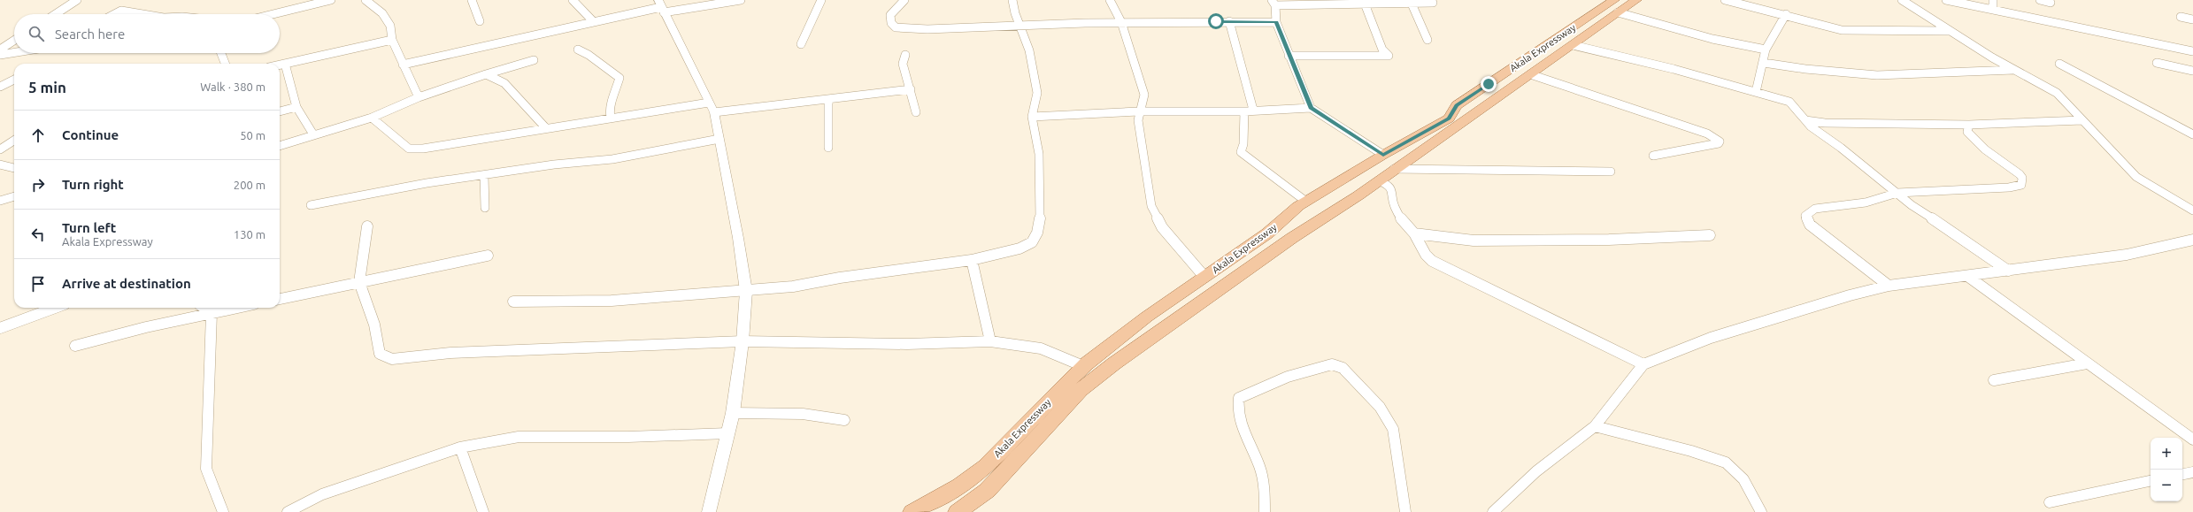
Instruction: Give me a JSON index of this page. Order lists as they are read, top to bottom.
{
  "streets": {
    "main road": ["Akala Expressway"]
  },
  "page": {
    "search": "Search here",
    "heading": ["5 min", "Walk · 380 m"],
    "list": [
      ["Continue", "50 m"],
      ["Turn right", "200 m"],
      ["Turn left", "Akala Expressway", "130 m"],
      "Arrive at destination"
    ],
    "map_buttons": ["+", "−"]
  }
}
